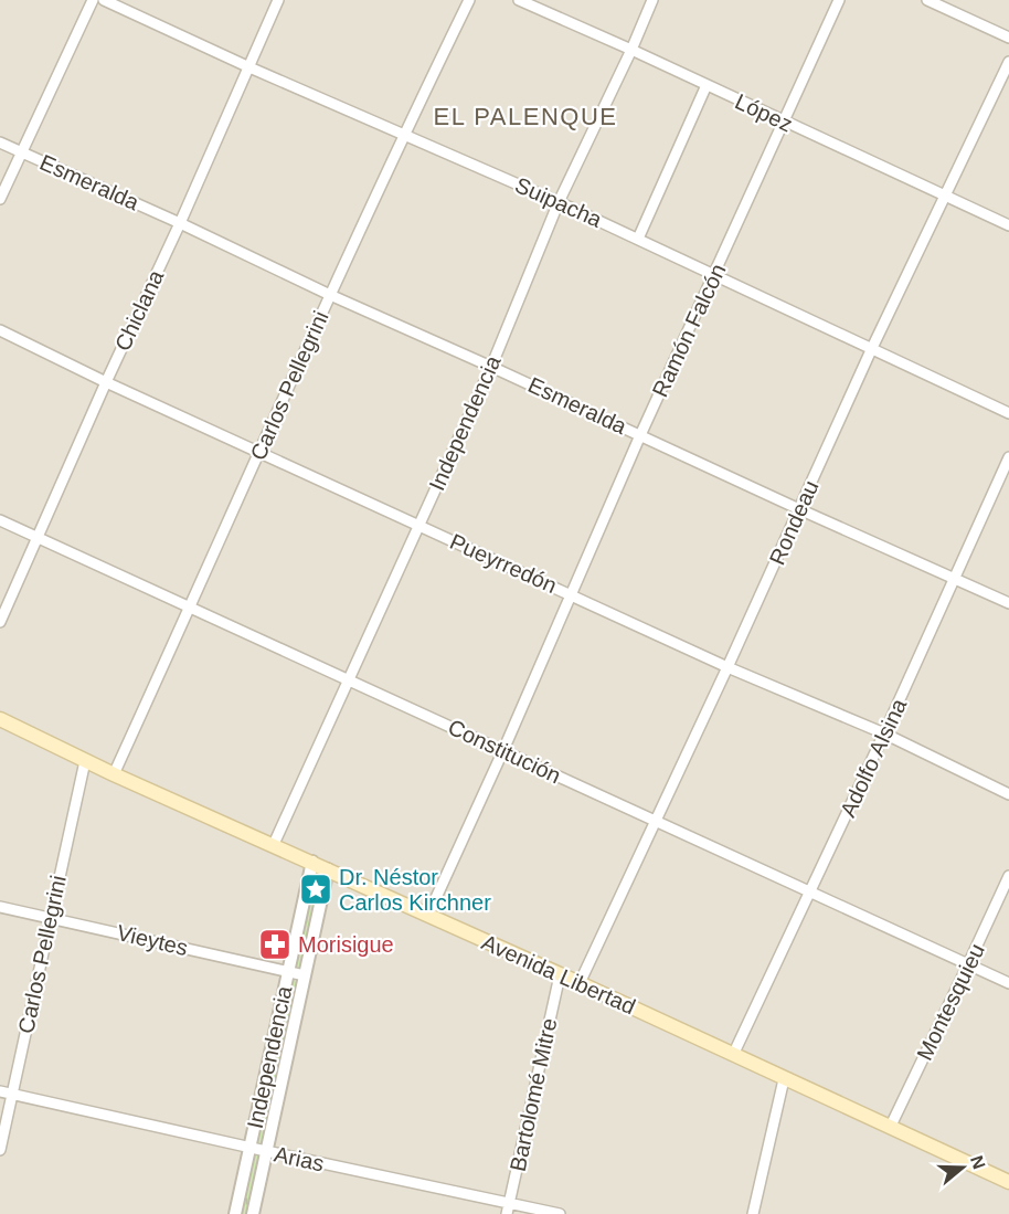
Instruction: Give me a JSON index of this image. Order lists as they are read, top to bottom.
{
  "streets": {
    "main road": ["Avenida Libertad"],
    "street": [
      "López",
      "Esmeralda",
      "Suipacha",
      "Chiclana",
      "Ramón Falcón",
      "Carlos Pellegrini",
      "Independencia",
      "Rondeau",
      "Pueyrredón",
      "Constitución",
      "Adolfo Alsina",
      "Vieytes",
      "Montesquieu",
      "Bartolomé Mitre",
      "Arias"
    ]
  },
  "crossings": [
    ["López", "Ramón Falcón"],
    ["López", "Independencia"],
    ["López", "Rondeau"],
    ["Esmeralda", "Chiclana"],
    ["Esmeralda", "Ramón Falcón"],
    ["Esmeralda", "Carlos Pellegrini"],
    ["Esmeralda", "Independencia"],
    ["Esmeralda", "Rondeau"],
    ["Esmeralda", "Adolfo Alsina"],
    ["Suipacha", "Chiclana"],
    ["Suipacha", "Ramón Falcón"],
    ["Suipacha", "Carlos Pellegrini"],
    ["Suipacha", "Independencia"],
    ["Suipacha", "Rondeau"],
    ["Chiclana", "Pueyrredón"],
    ["Chiclana", "Constitución"],
    ["Ramón Falcón", "Pueyrredón"],
    ["Ramón Falcón", "Constitución"],
    ["Ramón Falcón", "Avenida Libertad"],
    ["Carlos Pellegrini", "Pueyrredón"],
    ["Carlos Pellegrini", "Constitución"],
    ["Carlos Pellegrini", "Vieytes"],
    ["Carlos Pellegrini", "Avenida Libertad"],
    ["Carlos Pellegrini", "Arias"],
    ["Independencia", "Pueyrredón"],
    ["Independencia", "Constitución"],
    ["Independencia", "Vieytes"],
    ["Independencia", "Avenida Libertad"],
    ["Independencia", "Arias"],
    ["Rondeau", "Pueyrredón"],
    ["Rondeau", "Constitución"],
    ["Rondeau", "Avenida Libertad"],
    ["Pueyrredón", "Adolfo Alsina"],
    ["Constitución", "Adolfo Alsina"],
    ["Constitución", "Montesquieu"],
    ["Adolfo Alsina", "Avenida Libertad"],
    ["Avenida Libertad", "Montesquieu"],
    ["Avenida Libertad", "Bartolomé Mitre"],
    ["Bartolomé Mitre", "Arias"]
  ],
  "districts": ["EL PALENQUE"],
  "places": {
    "place": ["Dr. Néstor Carlos Kirchner"],
    "pharmacy": ["Morisigue"]
  },
  "north": "right"
}
